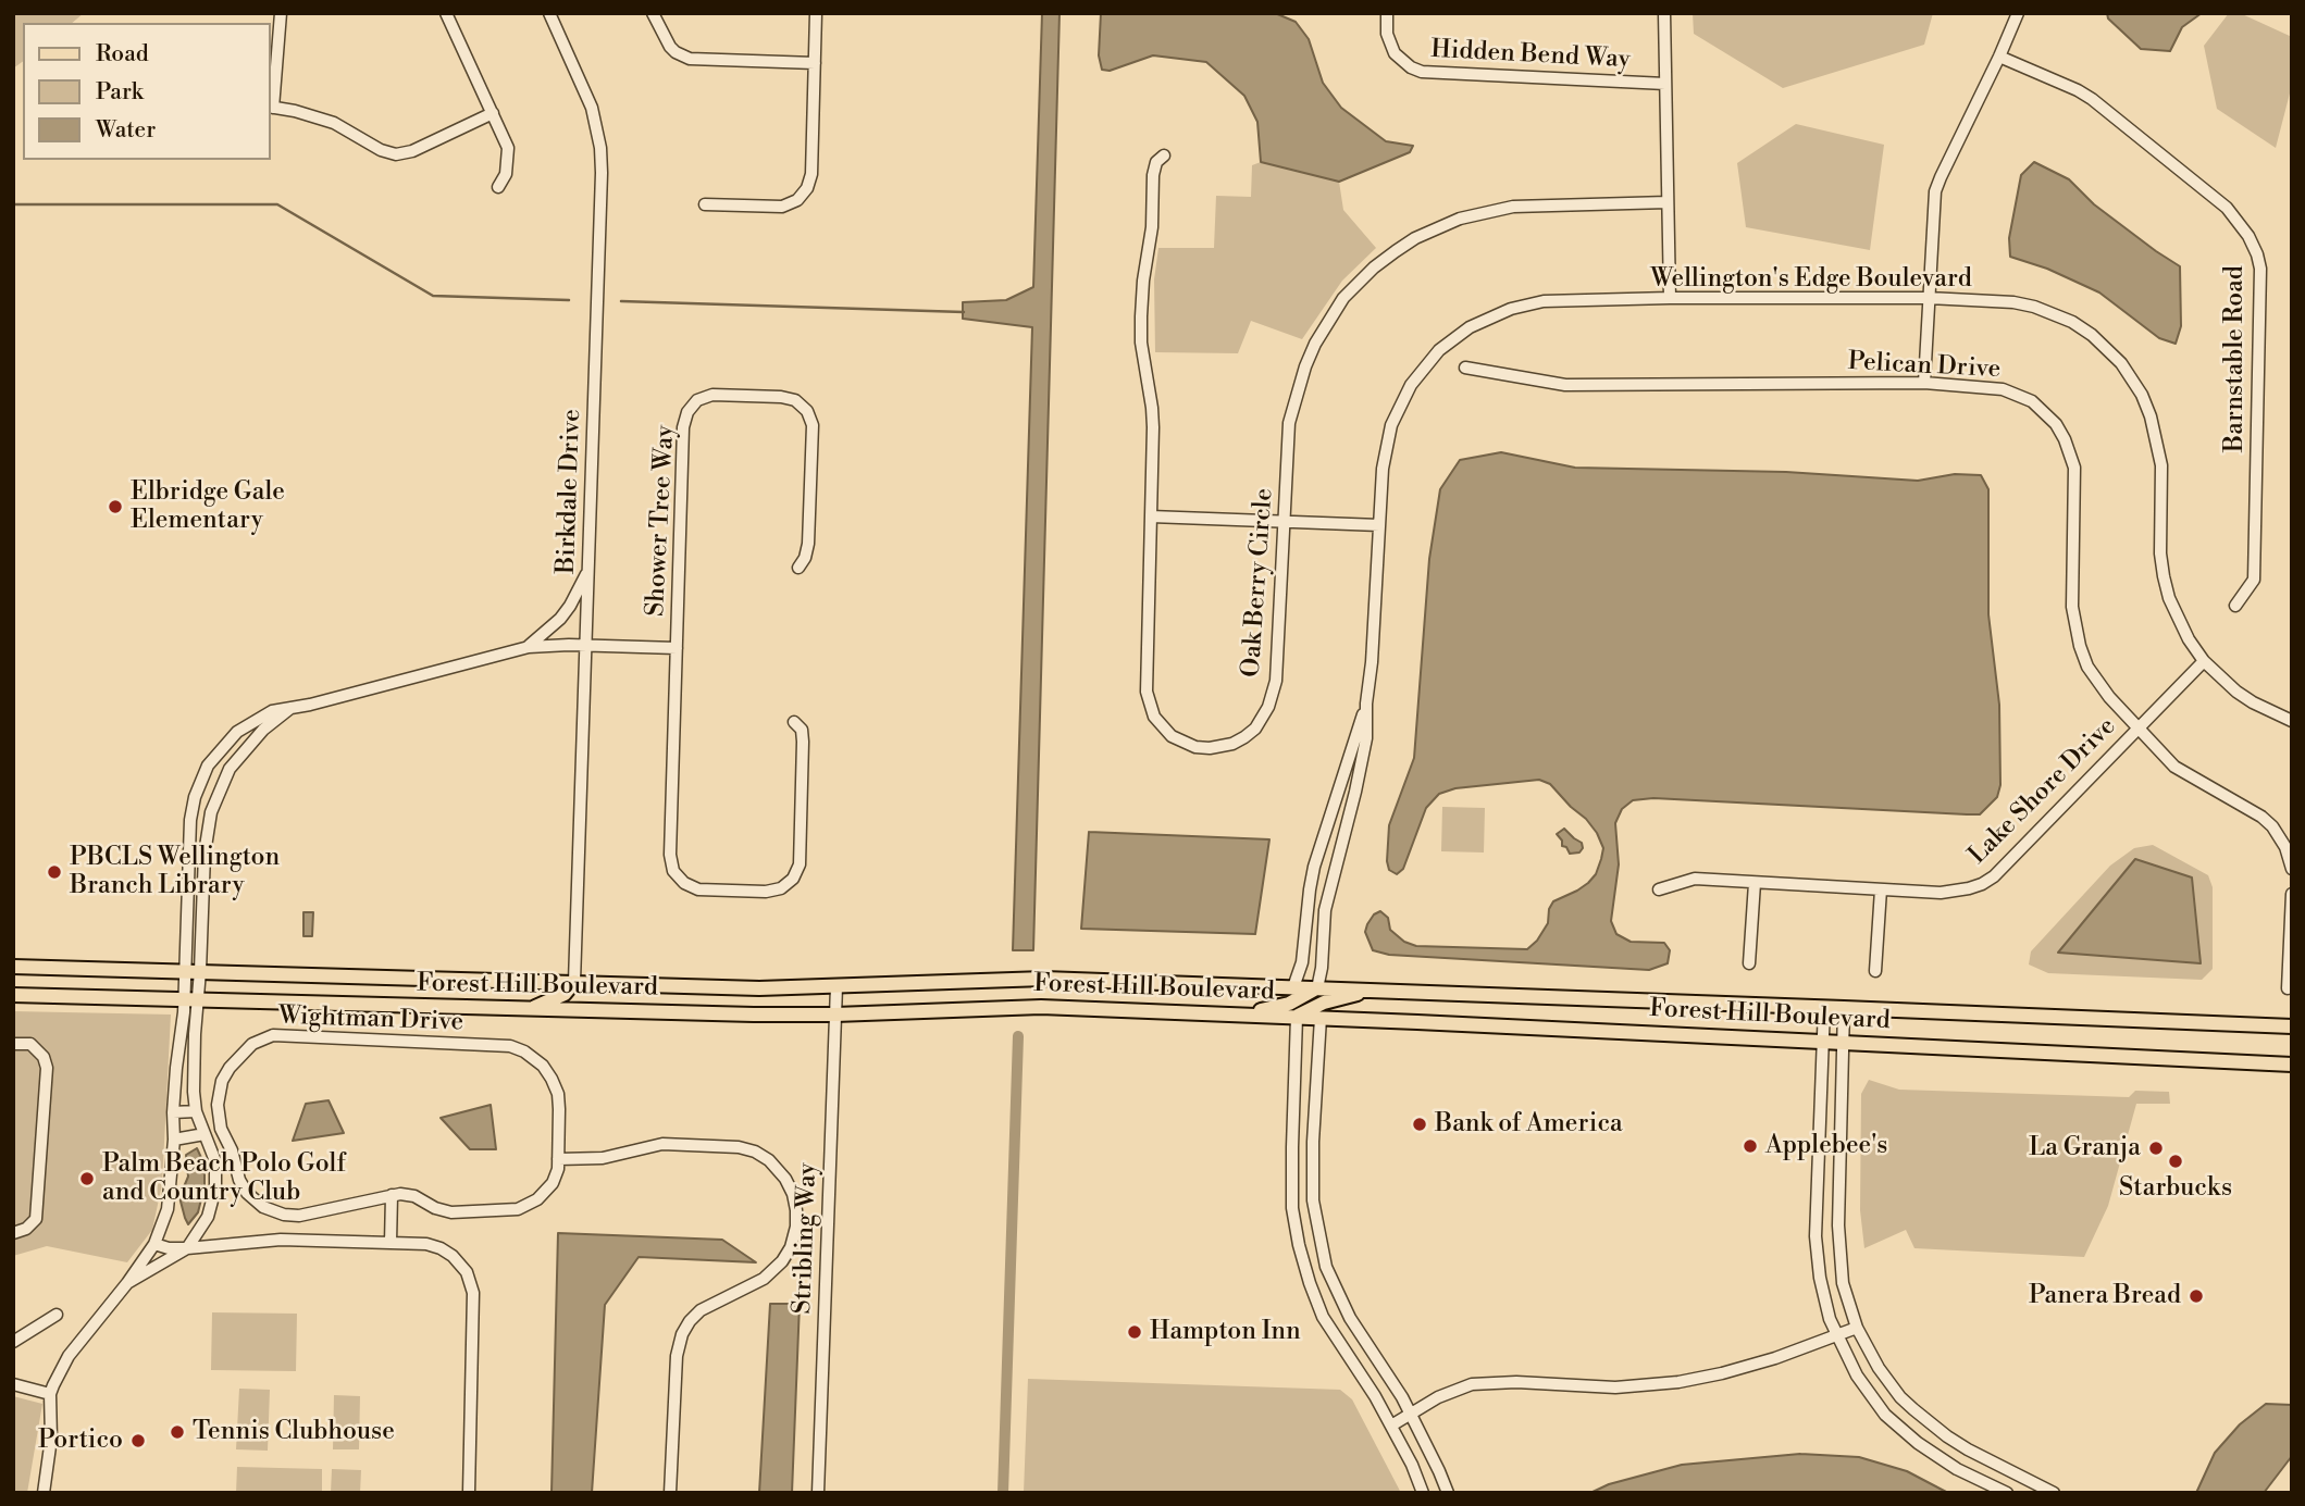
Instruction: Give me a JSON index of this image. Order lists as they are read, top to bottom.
{
  "streets": {
    "main road": ["Forest Hill Boulevard"],
    "street": [
      "Hidden Bend Way",
      "Wellington's Edge Boulevard",
      "Barnstable Road",
      "Pelican Drive",
      "Birkdale Drive",
      "Shower Tree Way",
      "Oak Berry Circle",
      "Lake Shore Drive",
      "Wightman Drive",
      "Stribling Way"
    ]
  },
  "crossings": [
    ["Wellington's Edge Boulevard", "Lake Shore Drive"],
    ["Wellington's Edge Boulevard", "Forest Hill Boulevard"],
    ["Pelican Drive", "Lake Shore Drive"],
    ["Birkdale Drive", "Shower Tree Way"],
    ["Birkdale Drive", "Forest Hill Boulevard"],
    ["Forest Hill Boulevard", "Stribling Way"]
  ],
  "places": [
    "Elbridge Gale Elementary",
    "PBCLS Wellington Branch Library",
    "Bank of America",
    "Applebee's",
    "La Granja",
    "Starbucks",
    "Palm Beach Polo Golf and Country Club",
    "Panera Bread",
    "Hampton Inn",
    "Tennis Clubhouse",
    "Portico"
  ],
  "legend": ["Road", "Park", "Water"]
}
